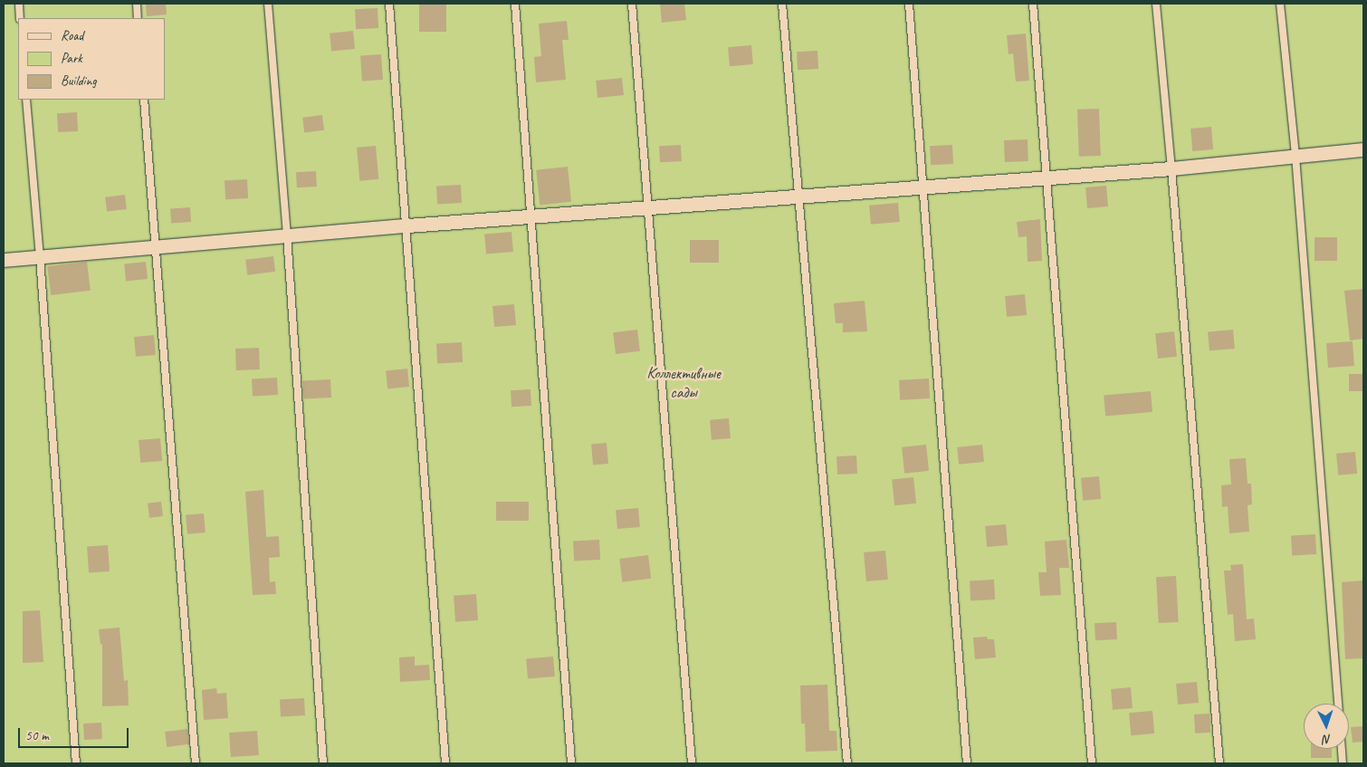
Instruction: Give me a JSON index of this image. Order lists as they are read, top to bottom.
{
  "parks": ["Коллективные сады"],
  "legend": ["Road", "Park", "Building"],
  "scale_bar": "50 m",
  "north": "bottom"
}
